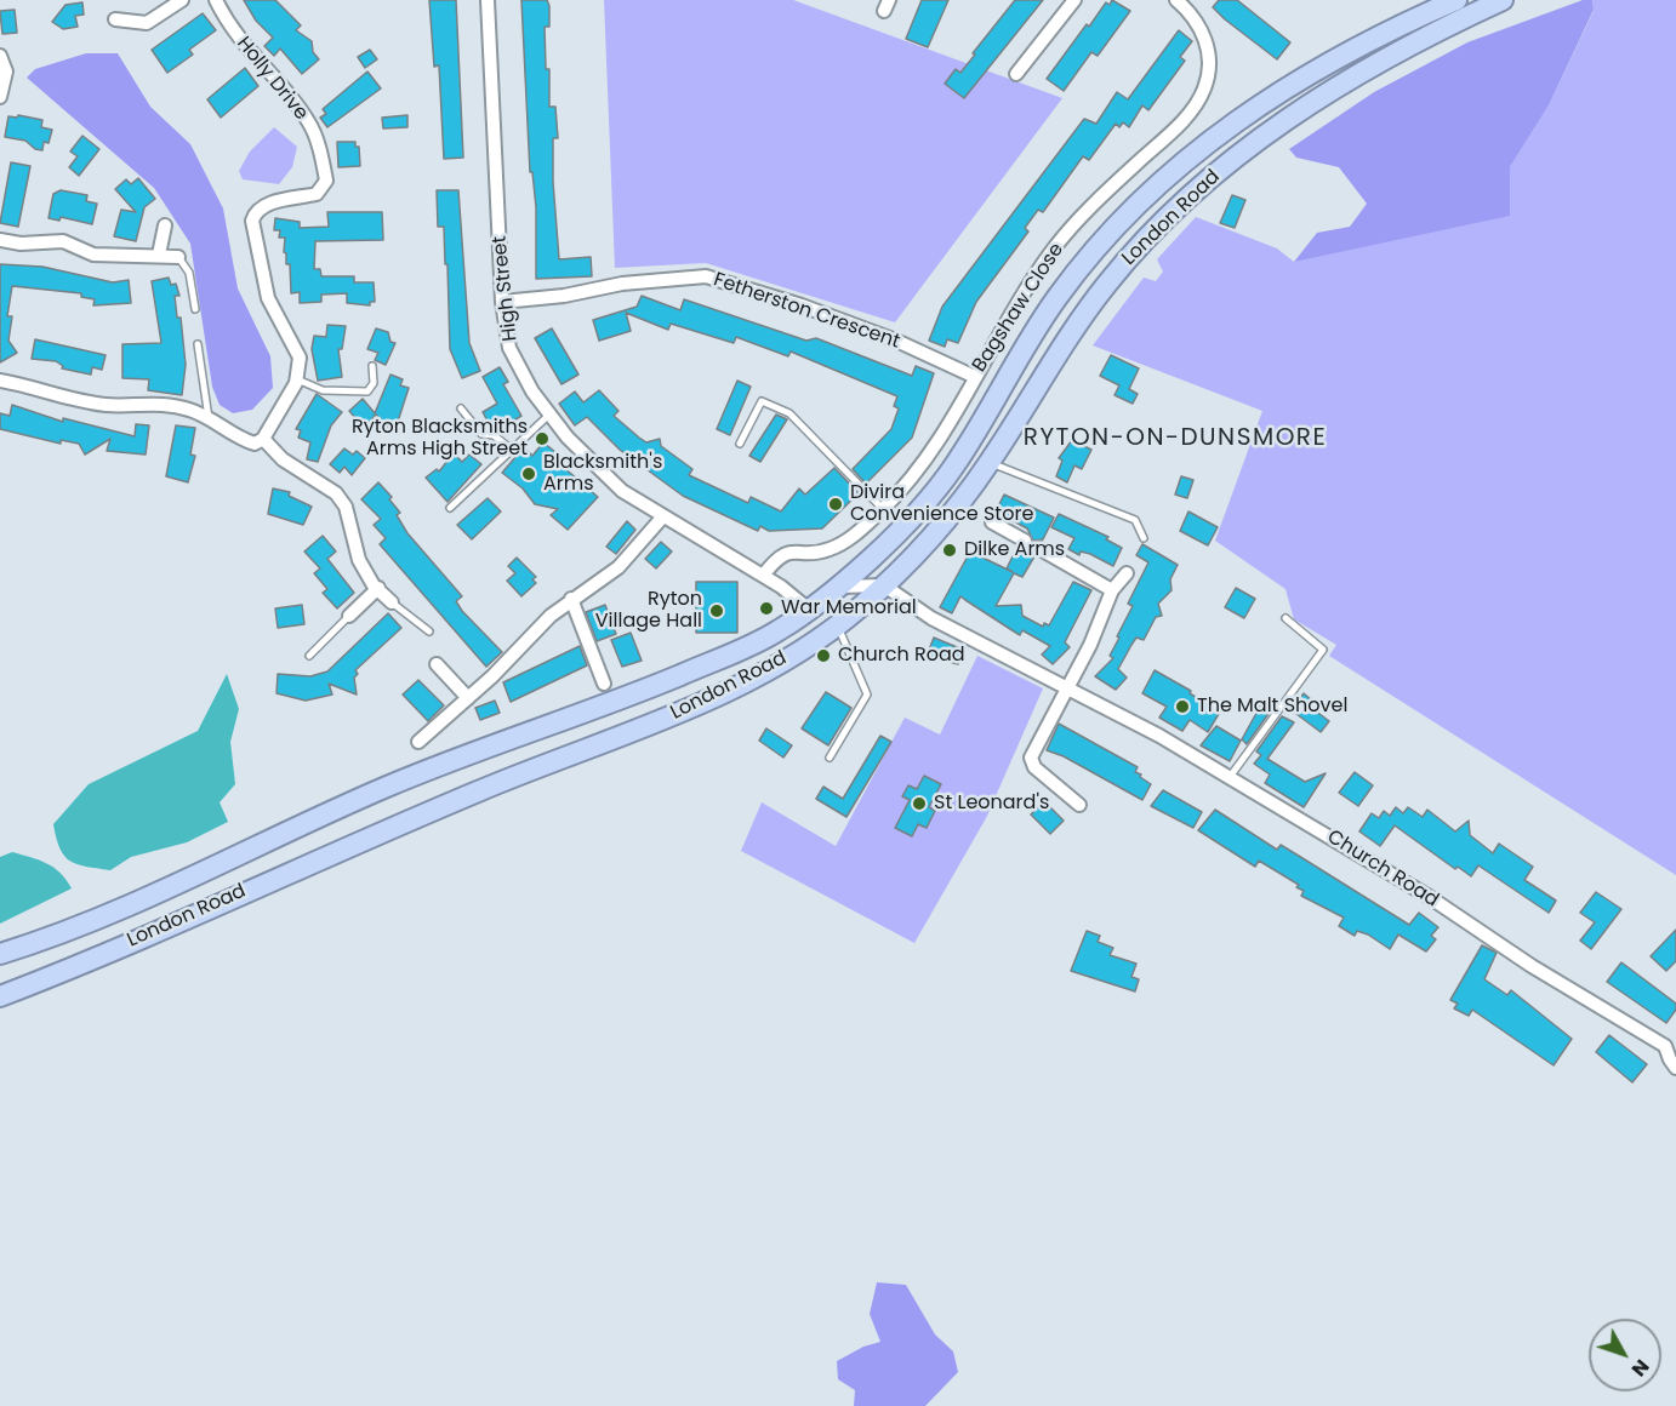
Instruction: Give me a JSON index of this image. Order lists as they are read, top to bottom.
{
  "streets": {
    "highway": ["London Road"],
    "street": [
      "Holly Drive",
      "High Street",
      "Bagshaw Close",
      "Fetherston Crescent",
      "Church Road"
    ]
  },
  "crossings": [
    ["London Road", "High Street"],
    ["London Road", "Church Road"],
    ["High Street", "Bagshaw Close"],
    ["High Street", "Fetherston Crescent"],
    ["Bagshaw Close", "Fetherston Crescent"]
  ],
  "districts": ["RYTON-ON-DUNSMORE"],
  "places": [
    "Ryton Blacksmiths Arms High Street",
    "Blacksmith's Arms",
    "Divira Convenience Store",
    "Dilke Arms",
    "War Memorial",
    "Ryton Village Hall",
    "Church Road",
    "The Malt Shovel",
    "St Leonard's"
  ],
  "north": "bottom right"
}
